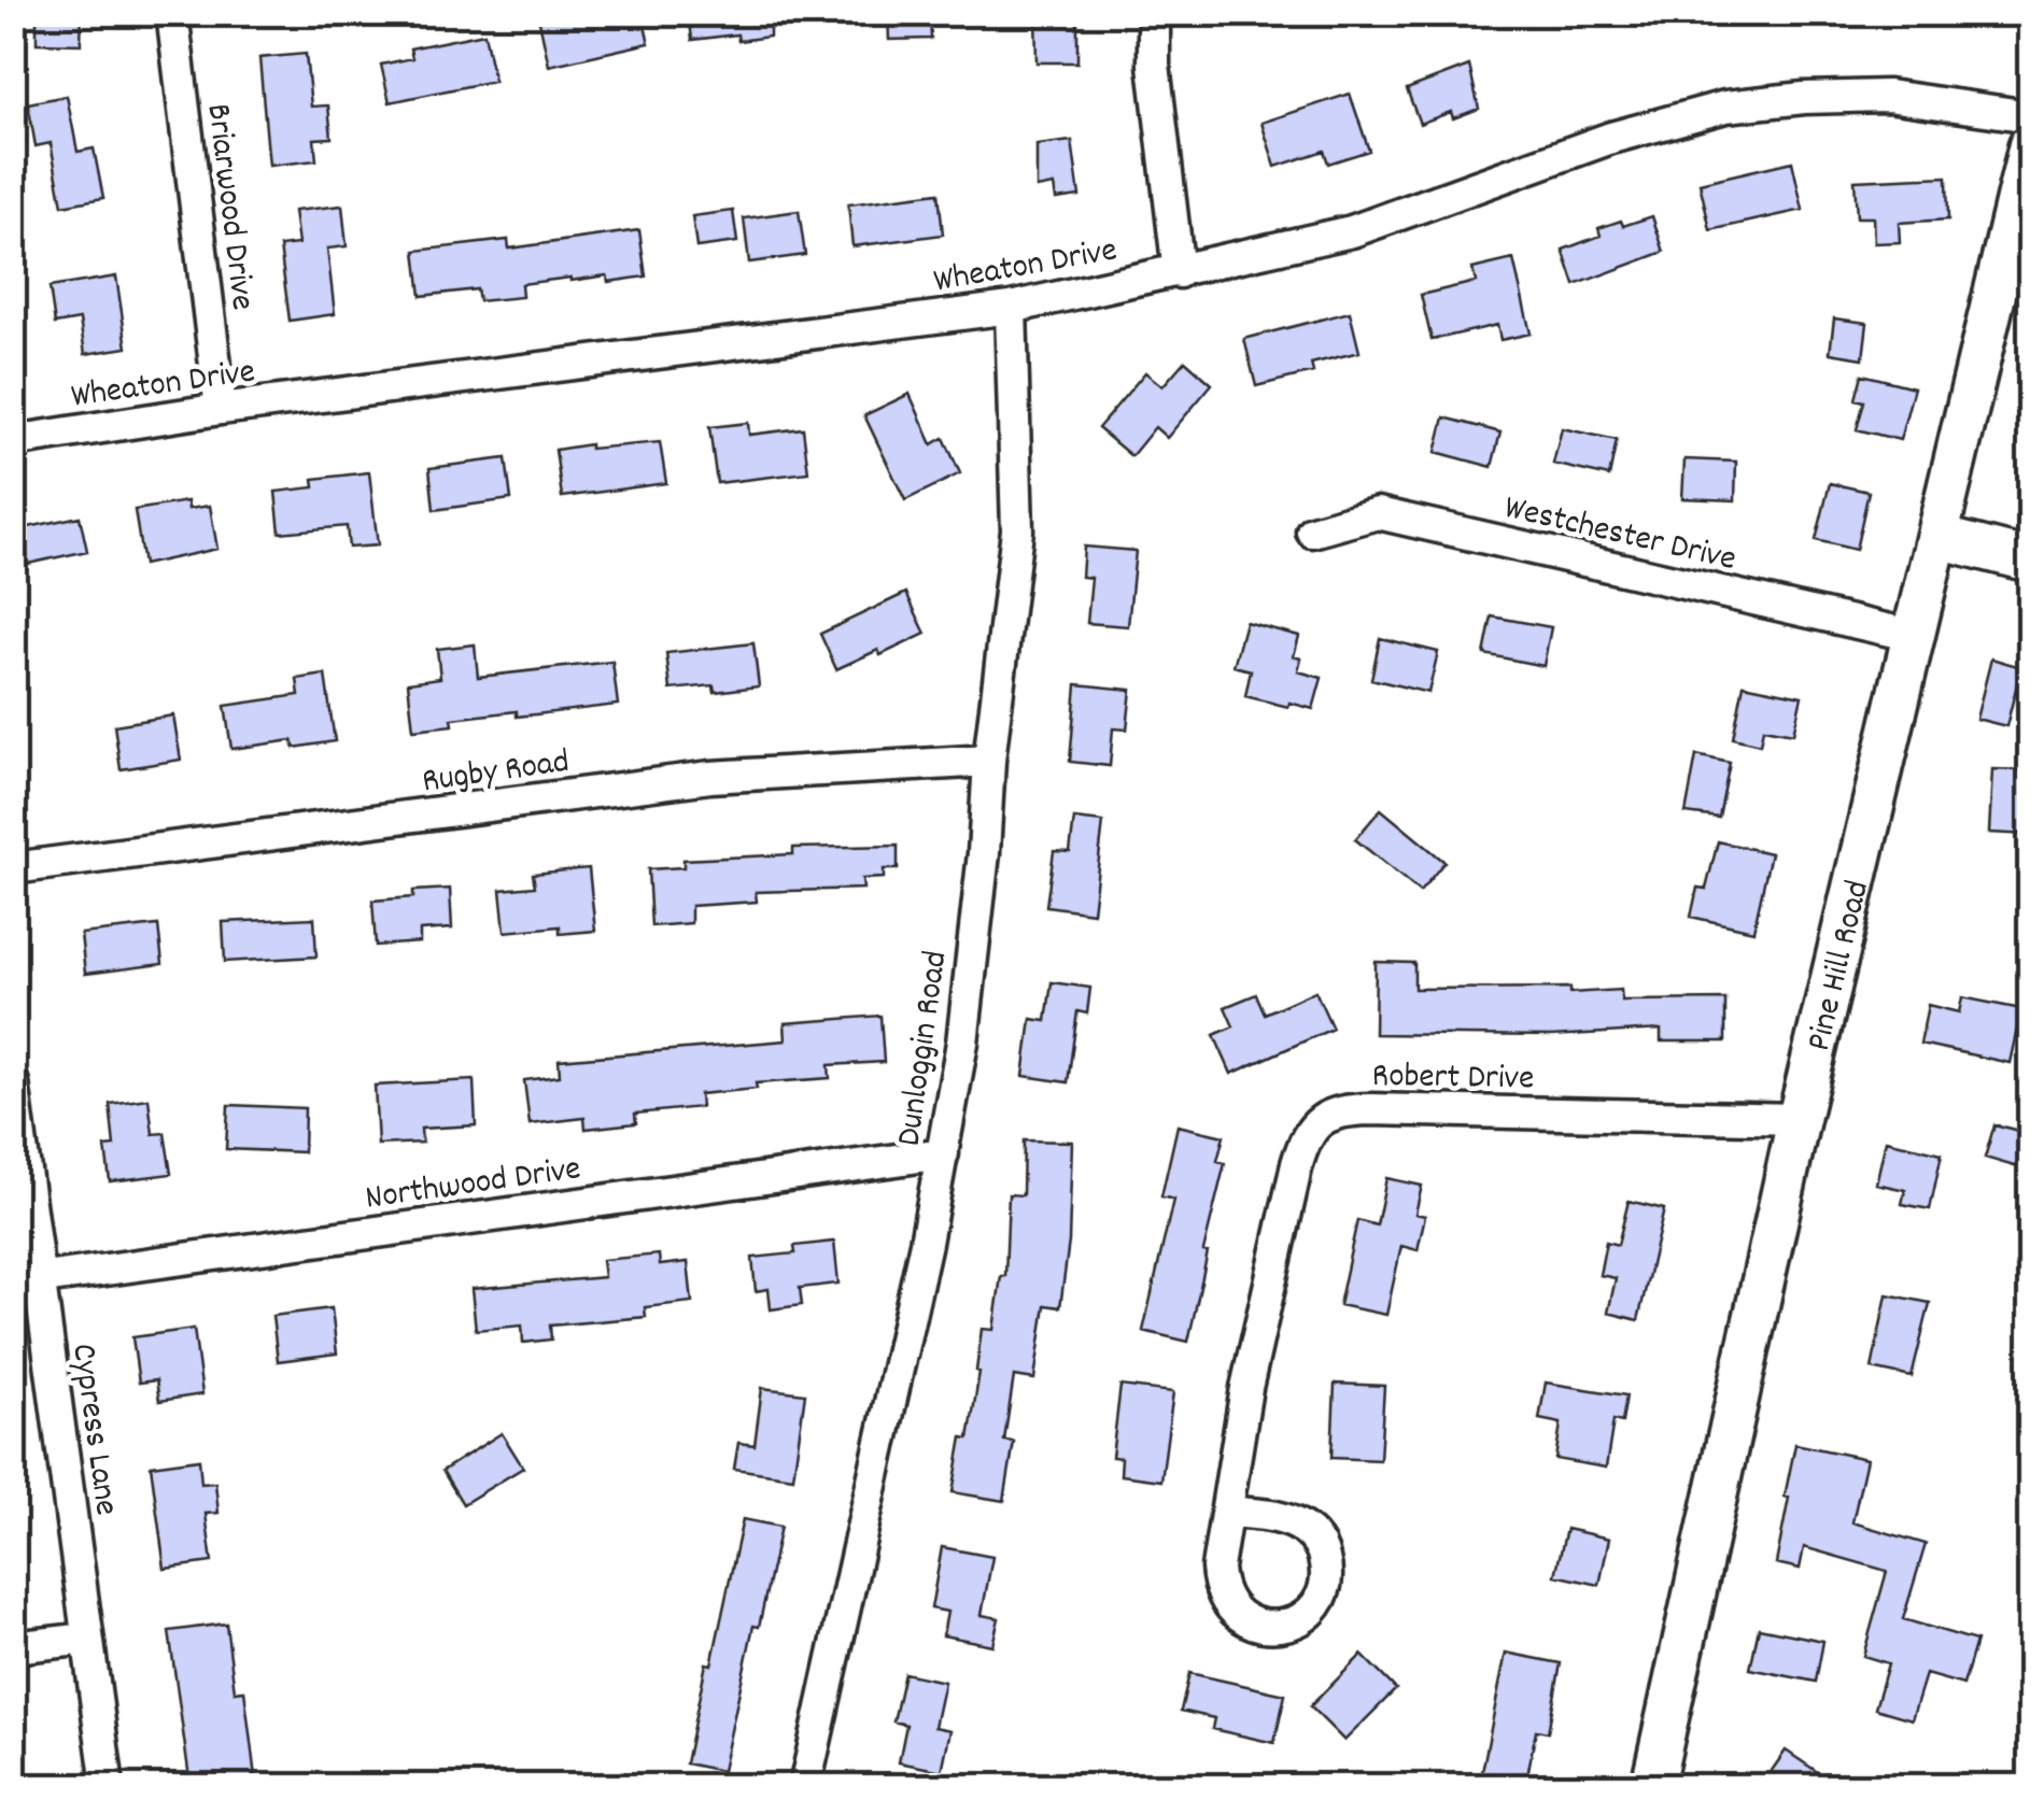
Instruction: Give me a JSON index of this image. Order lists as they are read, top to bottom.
{
  "streets": {
    "street": [
      "Briarwood Drive",
      "Wheaton Drive",
      "Westchester Drive",
      "Rugby Road",
      "Pine Hill Road",
      "Dunloggin Road",
      "Robert Drive",
      "Northwood Drive",
      "Cypress Lane"
    ]
  },
  "crossings": [
    ["Briarwood Drive", "Wheaton Drive"],
    ["Wheaton Drive", "Dunloggin Road"],
    ["Westchester Drive", "Pine Hill Road"],
    ["Rugby Road", "Dunloggin Road"],
    ["Pine Hill Road", "Robert Drive"],
    ["Dunloggin Road", "Northwood Drive"],
    ["Northwood Drive", "Cypress Lane"]
  ]
}
